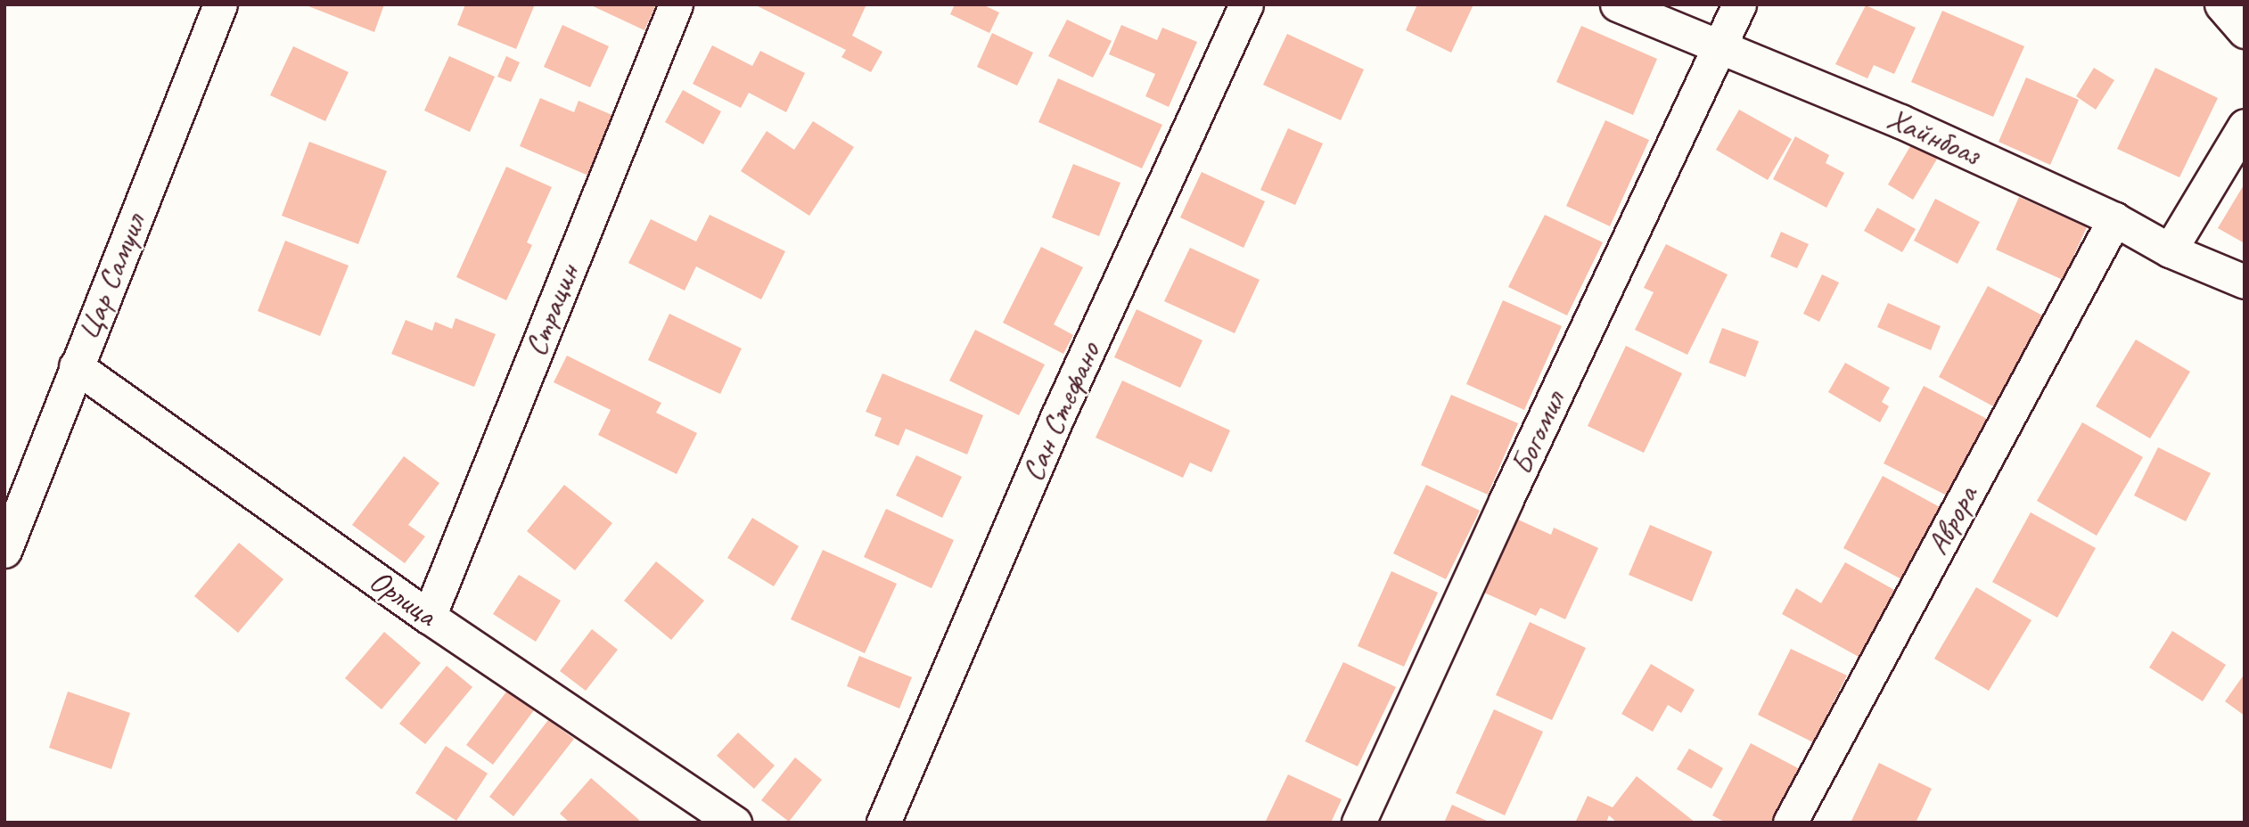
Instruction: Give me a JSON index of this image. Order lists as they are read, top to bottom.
{
  "streets": {
    "street": [
      "Хайнбоаз",
      "Цар Самуил",
      "Страцин",
      "Сан Стефано",
      "Богомил",
      "Аврора",
      "Орлица"
    ]
  },
  "crossings": [
    ["Хайнбоаз", "Богомил"],
    ["Хайнбоаз", "Аврора"],
    ["Цар Самуил", "Орлица"],
    ["Страцин", "Орлица"]
  ]
}
